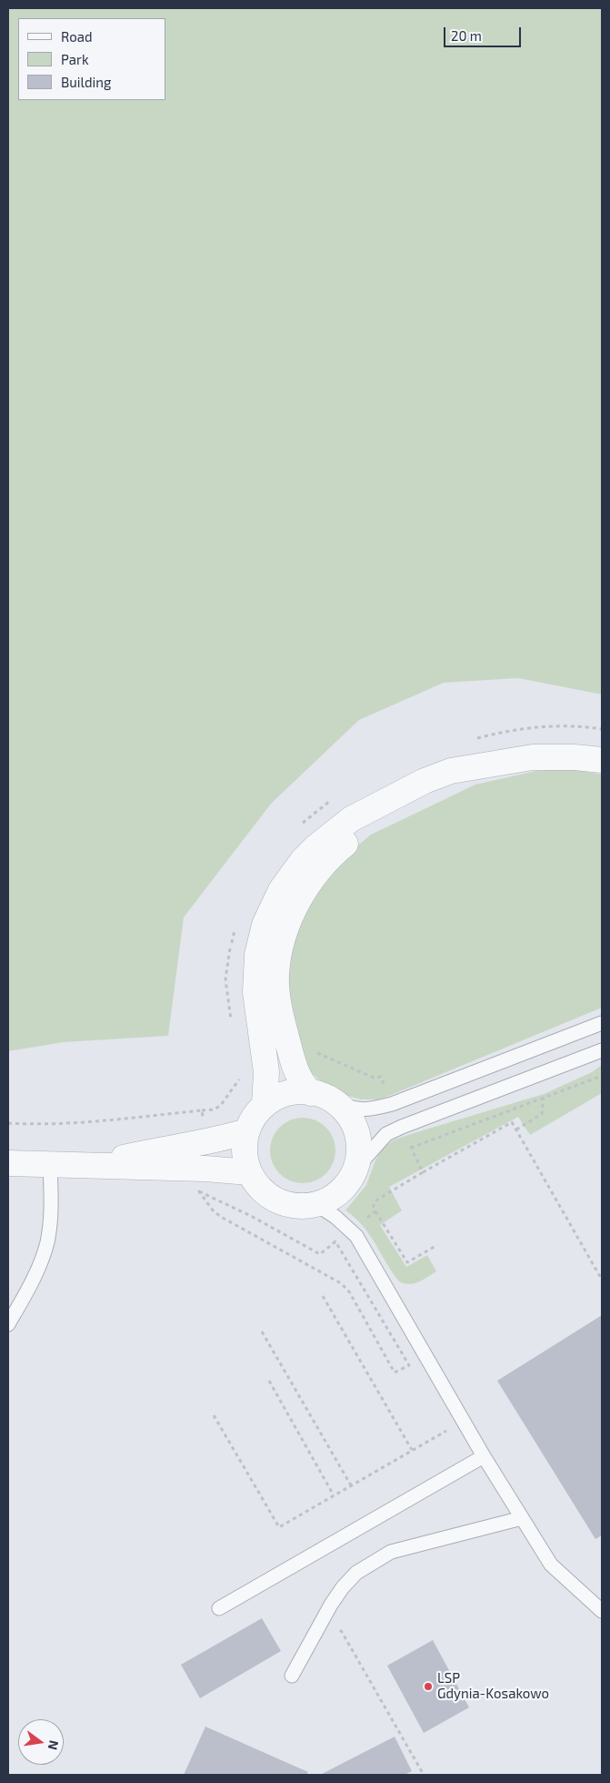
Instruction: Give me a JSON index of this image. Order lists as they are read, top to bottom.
{
  "places": ["LSP Gdynia-Kosakowo"],
  "legend": ["Road", "Park", "Building"],
  "scale_bar": "20 m",
  "north": "right"
}
